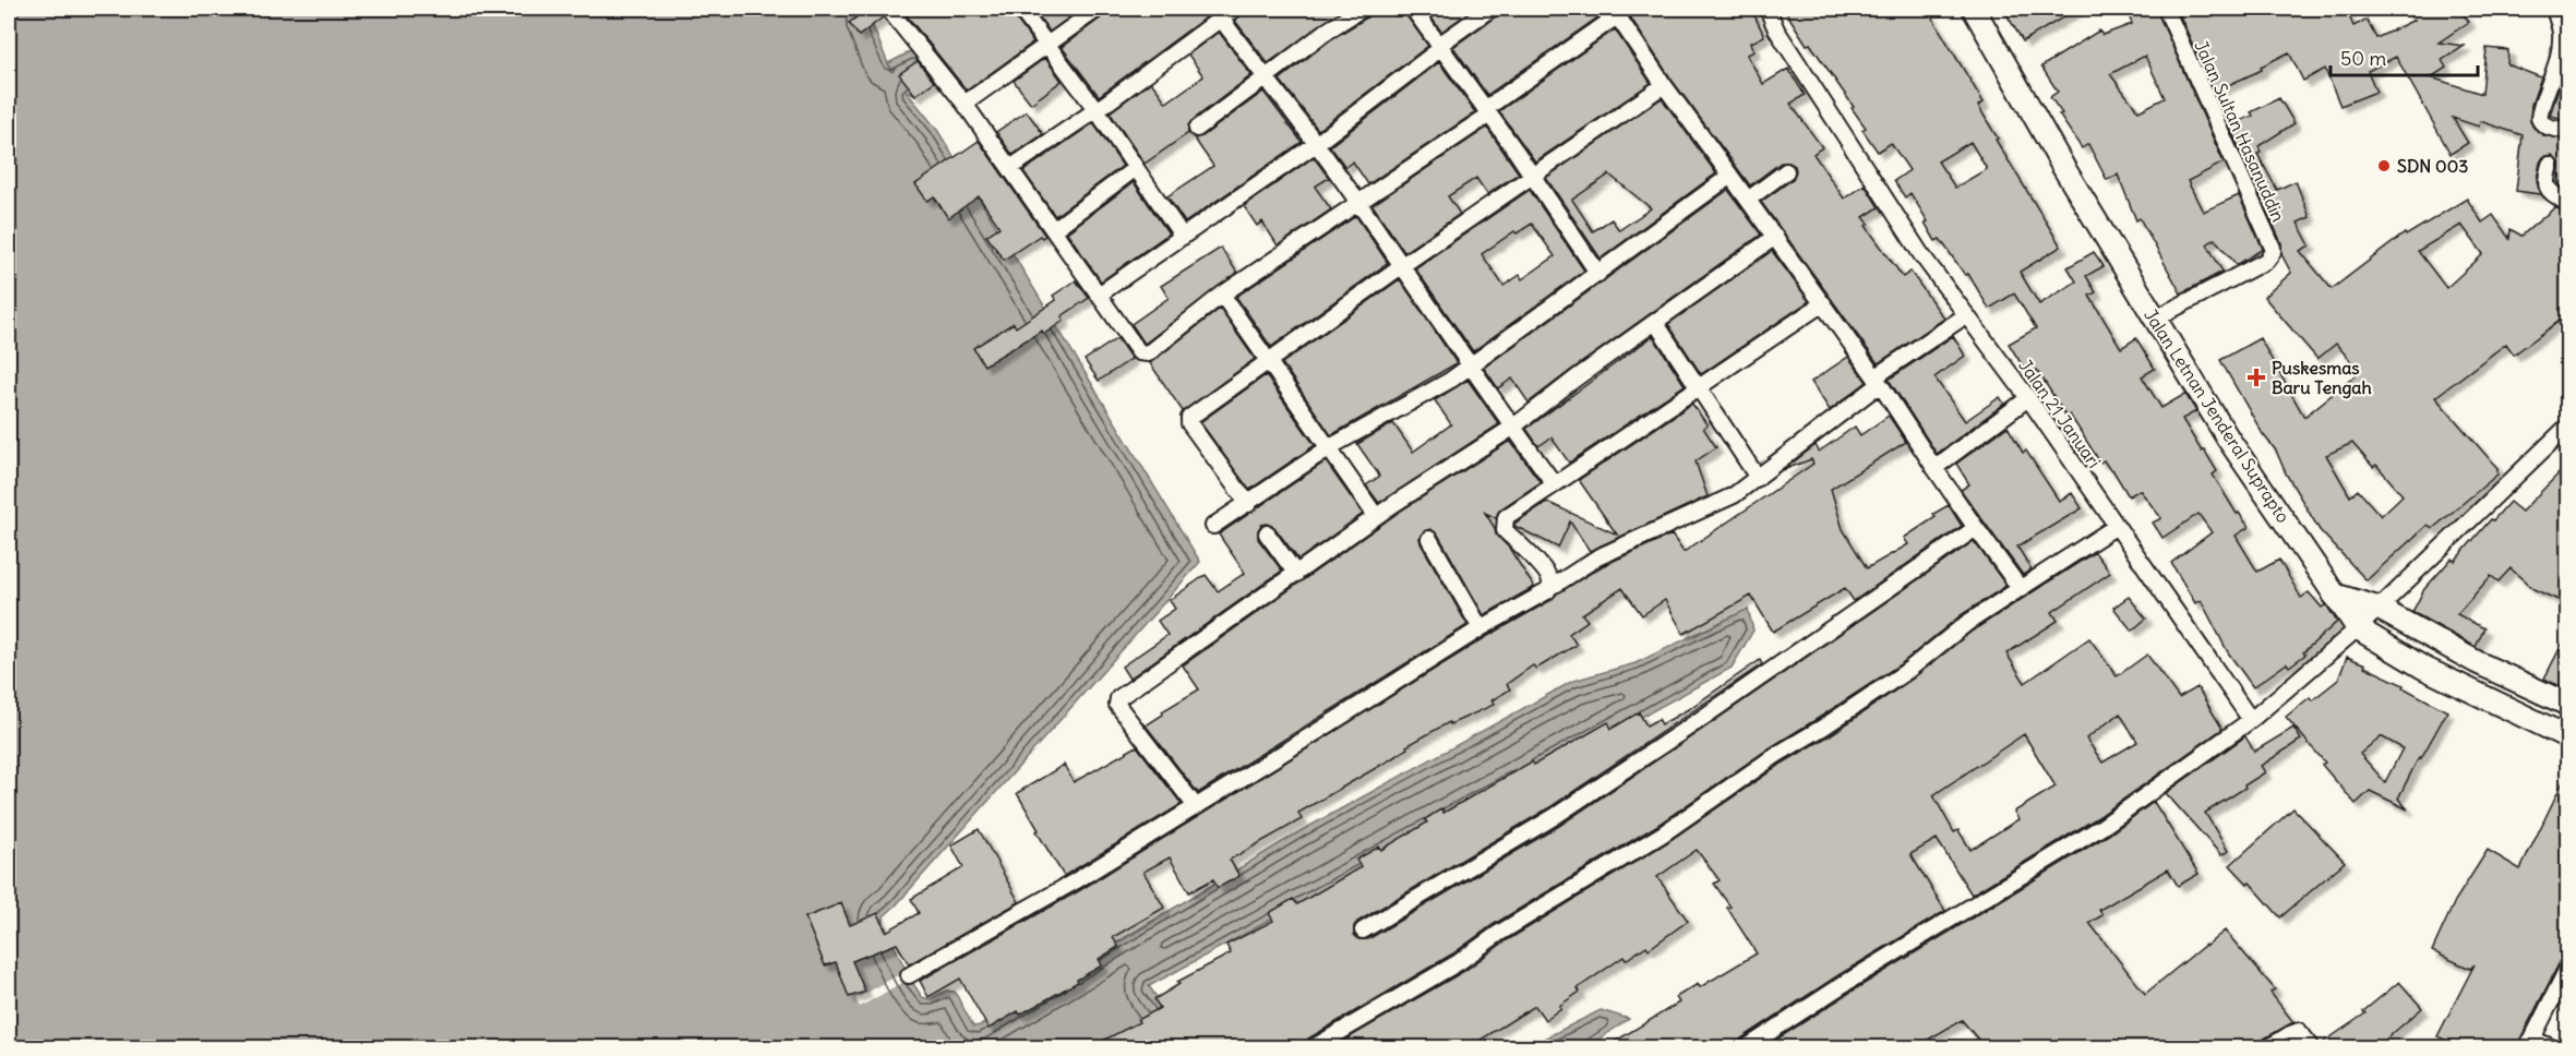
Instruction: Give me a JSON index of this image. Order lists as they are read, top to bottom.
{
  "streets": {
    "main road": ["Jalan Letnan Jenderal Suprapto"],
    "street": ["Jalan Sultan Hasanuddin", "Jalan 21 Januari"]
  },
  "crossings": [
    ["Jalan Sultan Hasanuddin", "Jalan Letnan Jenderal Suprapto"]
  ],
  "places": {
    "other": ["SDN 003"],
    "health": ["Puskesmas Baru Tengah"]
  },
  "scale_bar": "50 m"
}
